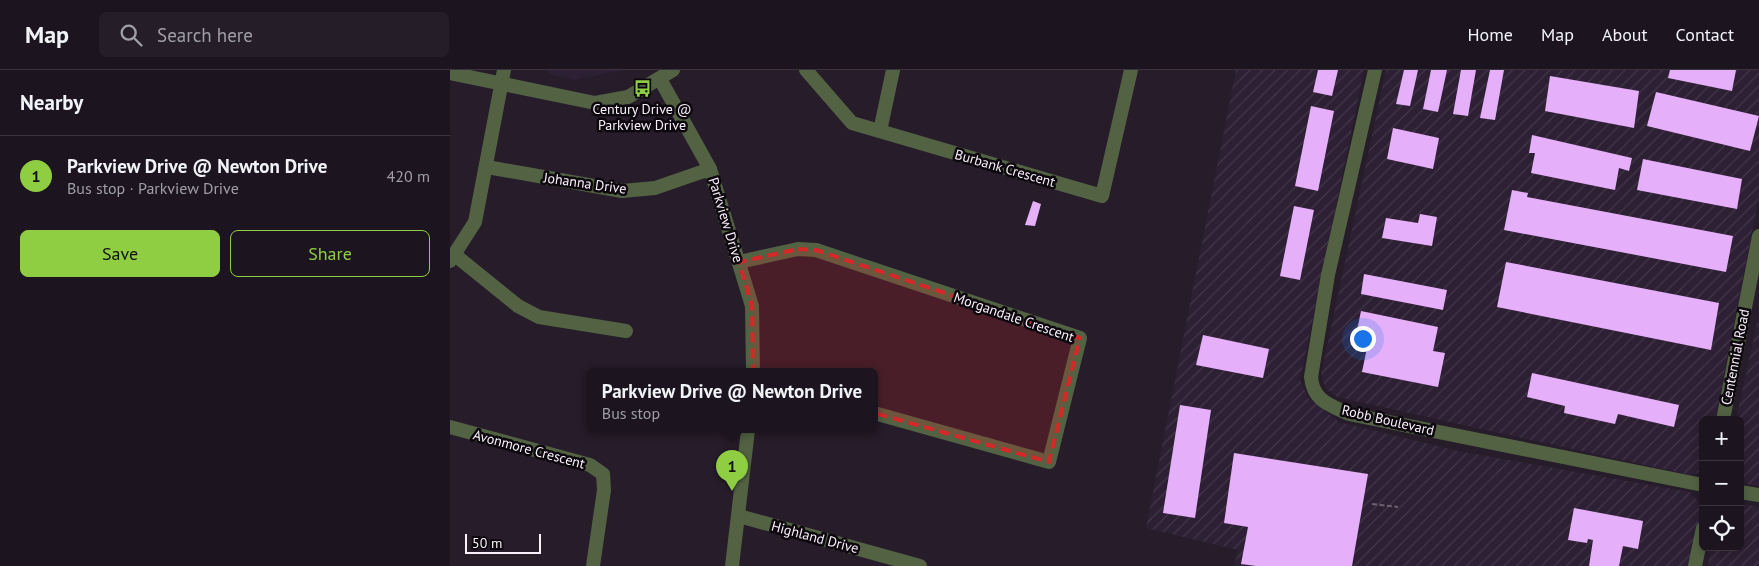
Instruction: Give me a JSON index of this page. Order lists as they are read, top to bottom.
{
  "streets": {
    "street": [
      "Burbank Crescent",
      "Johanna Drive",
      "Parkview Drive",
      "Morgandale Crescent",
      "Centennial Road",
      "Robb Boulevard",
      "Avonmore Crescent",
      "Highland Drive"
    ]
  },
  "crossings": [
    ["Johanna Drive", "Parkview Drive"],
    ["Parkview Drive", "Morgandale Crescent"]
  ],
  "places": {
    "bus stop": ["Century Drive @ Parkview Drive"]
  },
  "scale_bar": "50 m",
  "page": {
    "header": "Map",
    "search": "Search here",
    "nav": [
      "Home",
      "Map",
      "About",
      "Contact"
    ],
    "heading": "Nearby",
    "list": [
      {
        "mark": "1",
        "name": "Parkview Drive @ Newton Drive",
        "note": "Bus stop · Parkview Drive",
        "value": "420 m"
      }
    ],
    "buttons": ["Save", "Share"],
    "popup": ["Parkview Drive @ Newton Drive", "Bus stop"],
    "map_buttons": ["+", "−"],
    "pins": "1",
    "scale": "50 m"
  }
}
